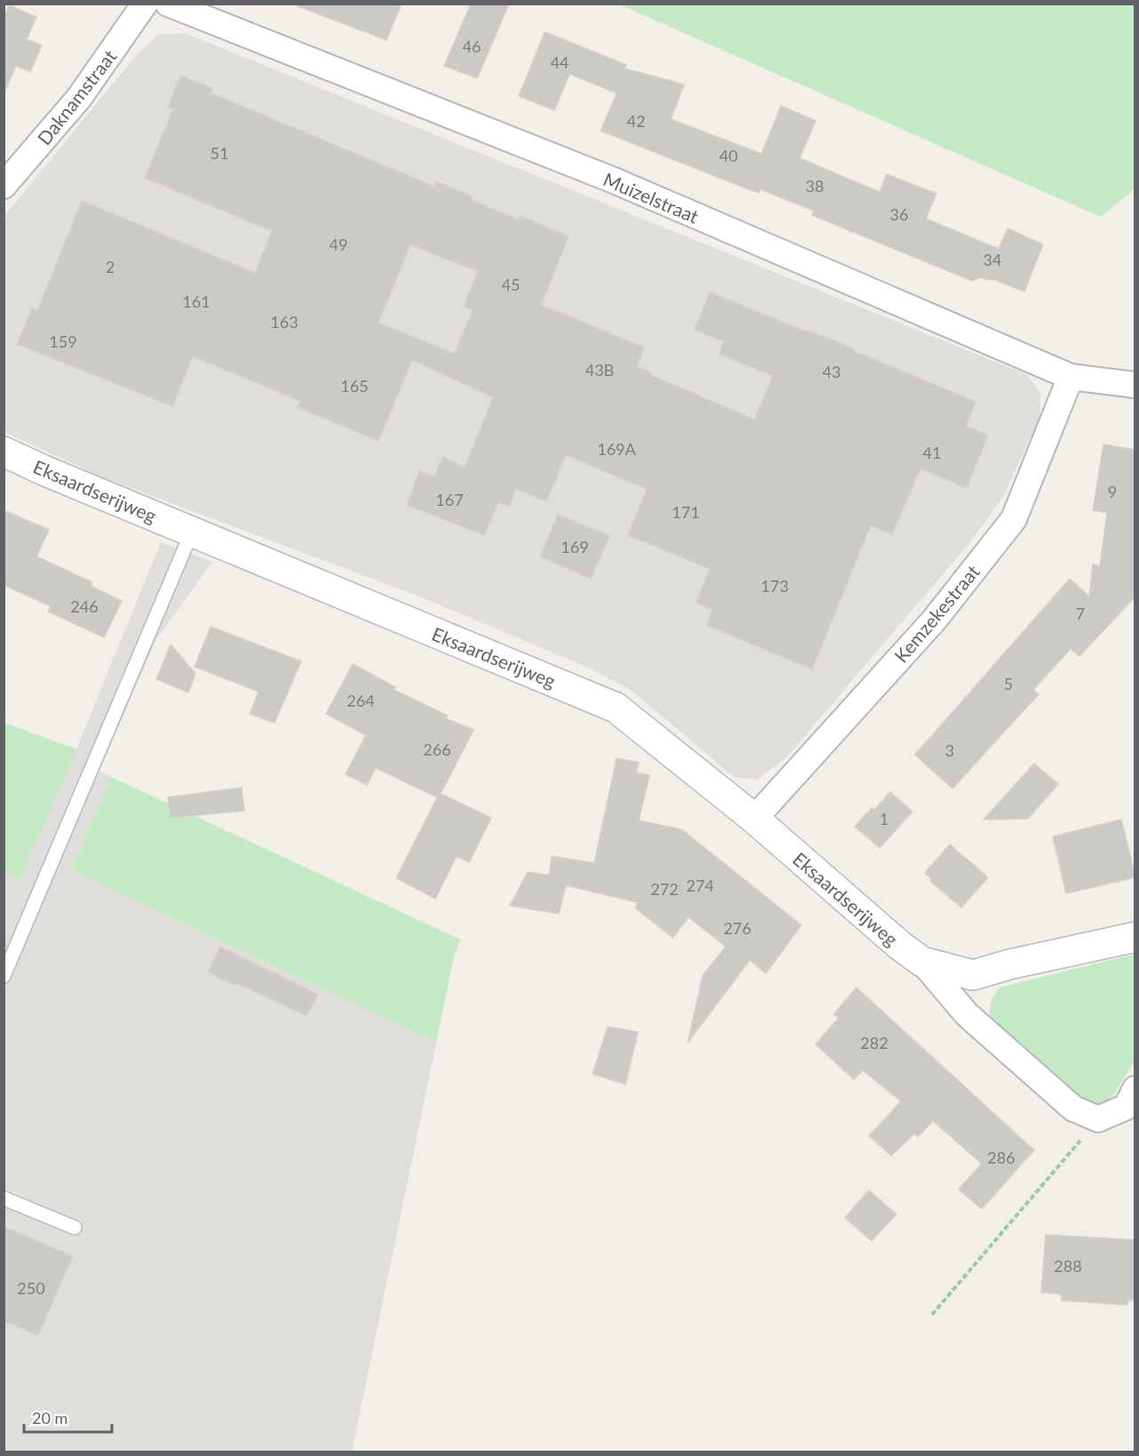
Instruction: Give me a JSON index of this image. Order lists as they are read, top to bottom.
{
  "streets": {
    "street": [
      "Daknamstraat",
      "Muizelstraat",
      "Eksaardserijweg",
      "Kemzekestraat"
    ]
  },
  "crossings": [
    ["Muizelstraat", "Kemzekestraat"],
    ["Eksaardserijweg", "Kemzekestraat"]
  ],
  "house_numbers": [
    "46",
    "44",
    "42",
    "51",
    "40",
    "38",
    "36",
    "49",
    "34",
    "2",
    "45",
    "161",
    "163",
    "159",
    "43B",
    "43",
    "165",
    "169A",
    "41",
    "9",
    "167",
    "171",
    "169",
    "173",
    "246",
    "7",
    "5",
    "264",
    "266",
    "3",
    "1",
    "274",
    "272",
    "276",
    "282",
    "286",
    "288",
    "250"
  ],
  "scale_bar": "20 m"
}
